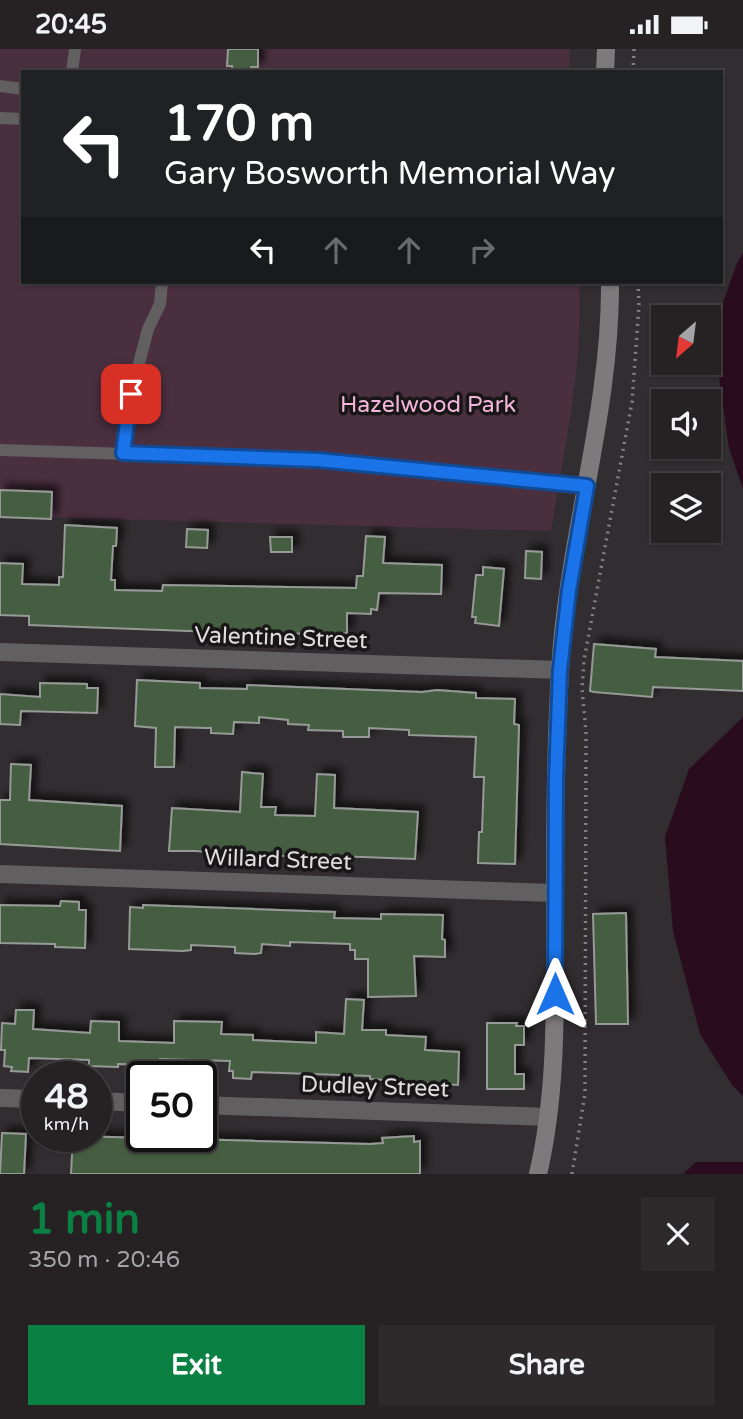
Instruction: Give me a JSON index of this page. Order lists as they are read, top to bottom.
{
  "streets": {
    "street": ["Valentine Street", "Willard Street", "Dudley Street"]
  },
  "parks": ["Hazelwood Park"],
  "north": "bottom left",
  "page": {
    "status": "20:45",
    "turn": ["170 m", "Gary Bosworth Memorial Way"],
    "speed": "48 km/h",
    "limit": "50",
    "heading": ["1 min", "350 m · 20:46"],
    "buttons": ["Exit", "Share"]
  }
}
